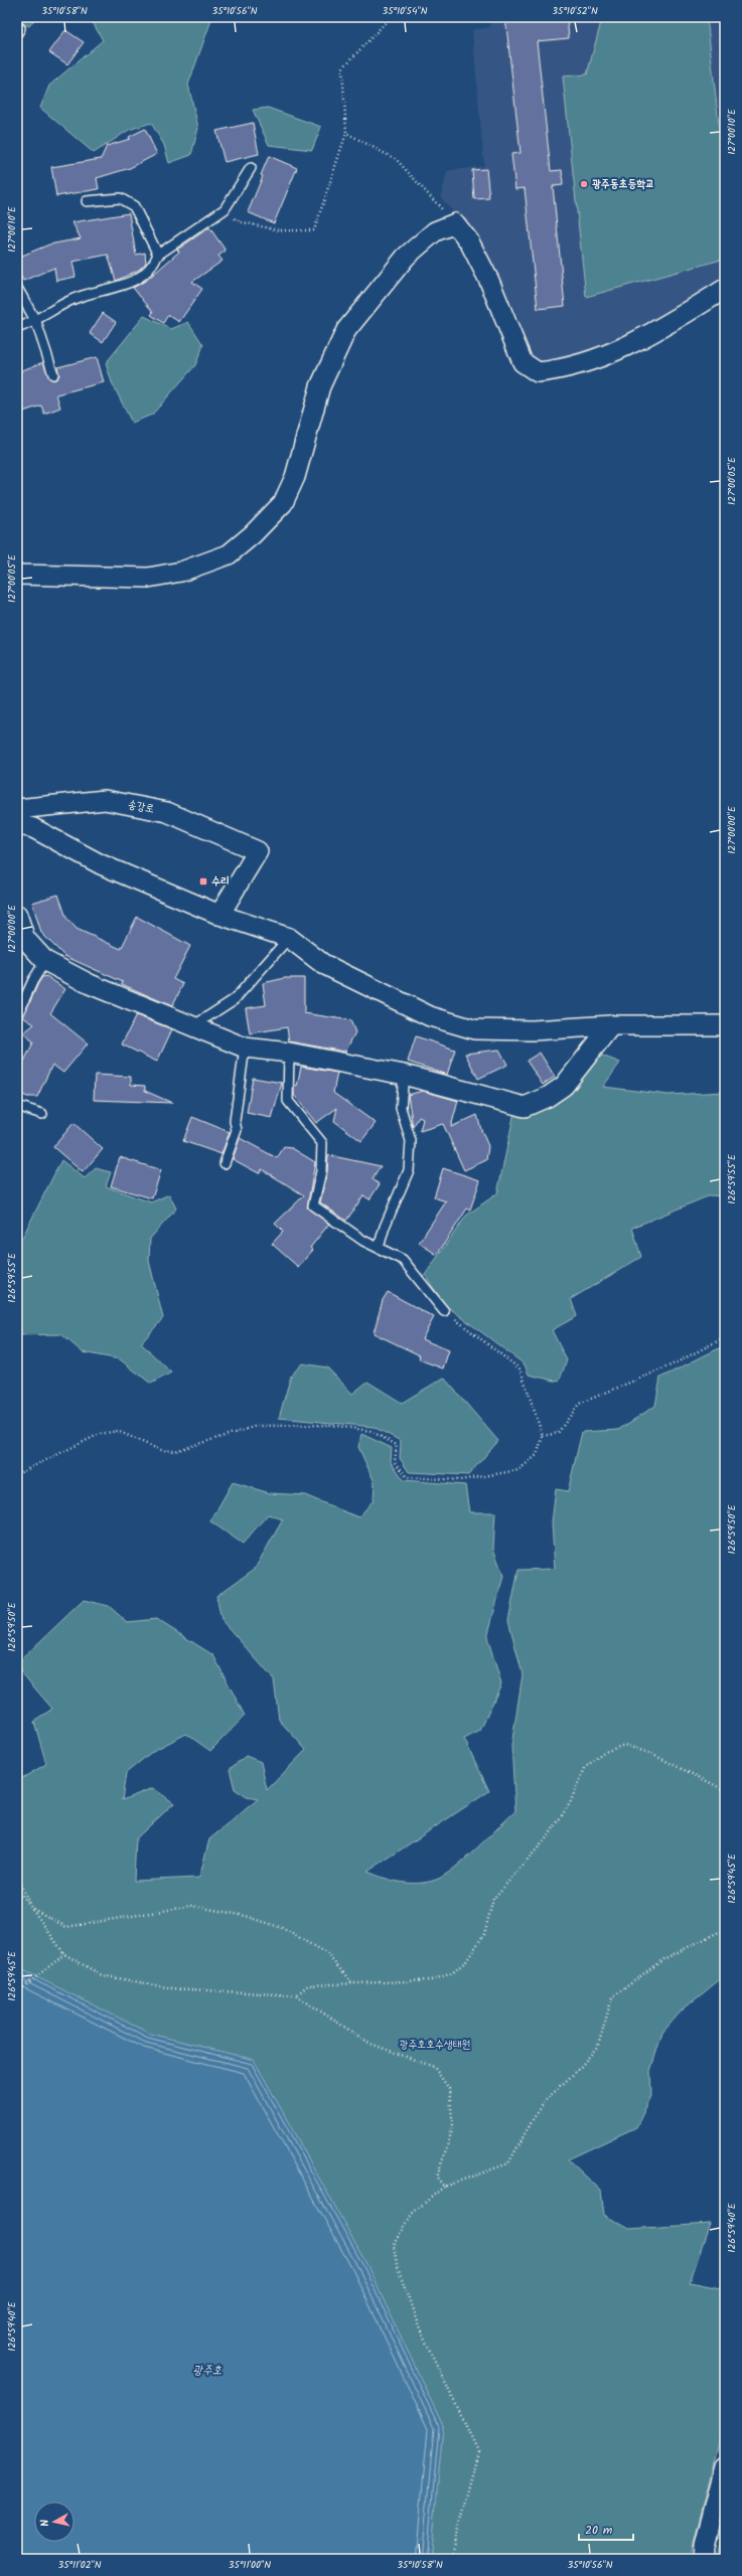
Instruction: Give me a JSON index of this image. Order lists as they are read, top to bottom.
{
  "streets": {
    "street": ["송강로"]
  },
  "water": ["광주호"],
  "parks": ["광주호호수생태원"],
  "places": {
    "other": ["광주동초등학교"],
    "transit": ["수리"]
  },
  "scale_bar": "20 m",
  "north": "left",
  "coordinates": [
    "35°10'58\"N",
    "35°10'56\"N",
    "35°10'54\"N",
    "35°10'52\"N",
    "127°00'10\"E",
    "127°00'05\"E",
    "127°00'00\"E",
    "126°59'55\"E",
    "126°59'50\"E",
    "126°59'45\"E",
    "126°59'40\"E",
    "35°11'02\"N",
    "35°11'00\"N"
  ]
}
